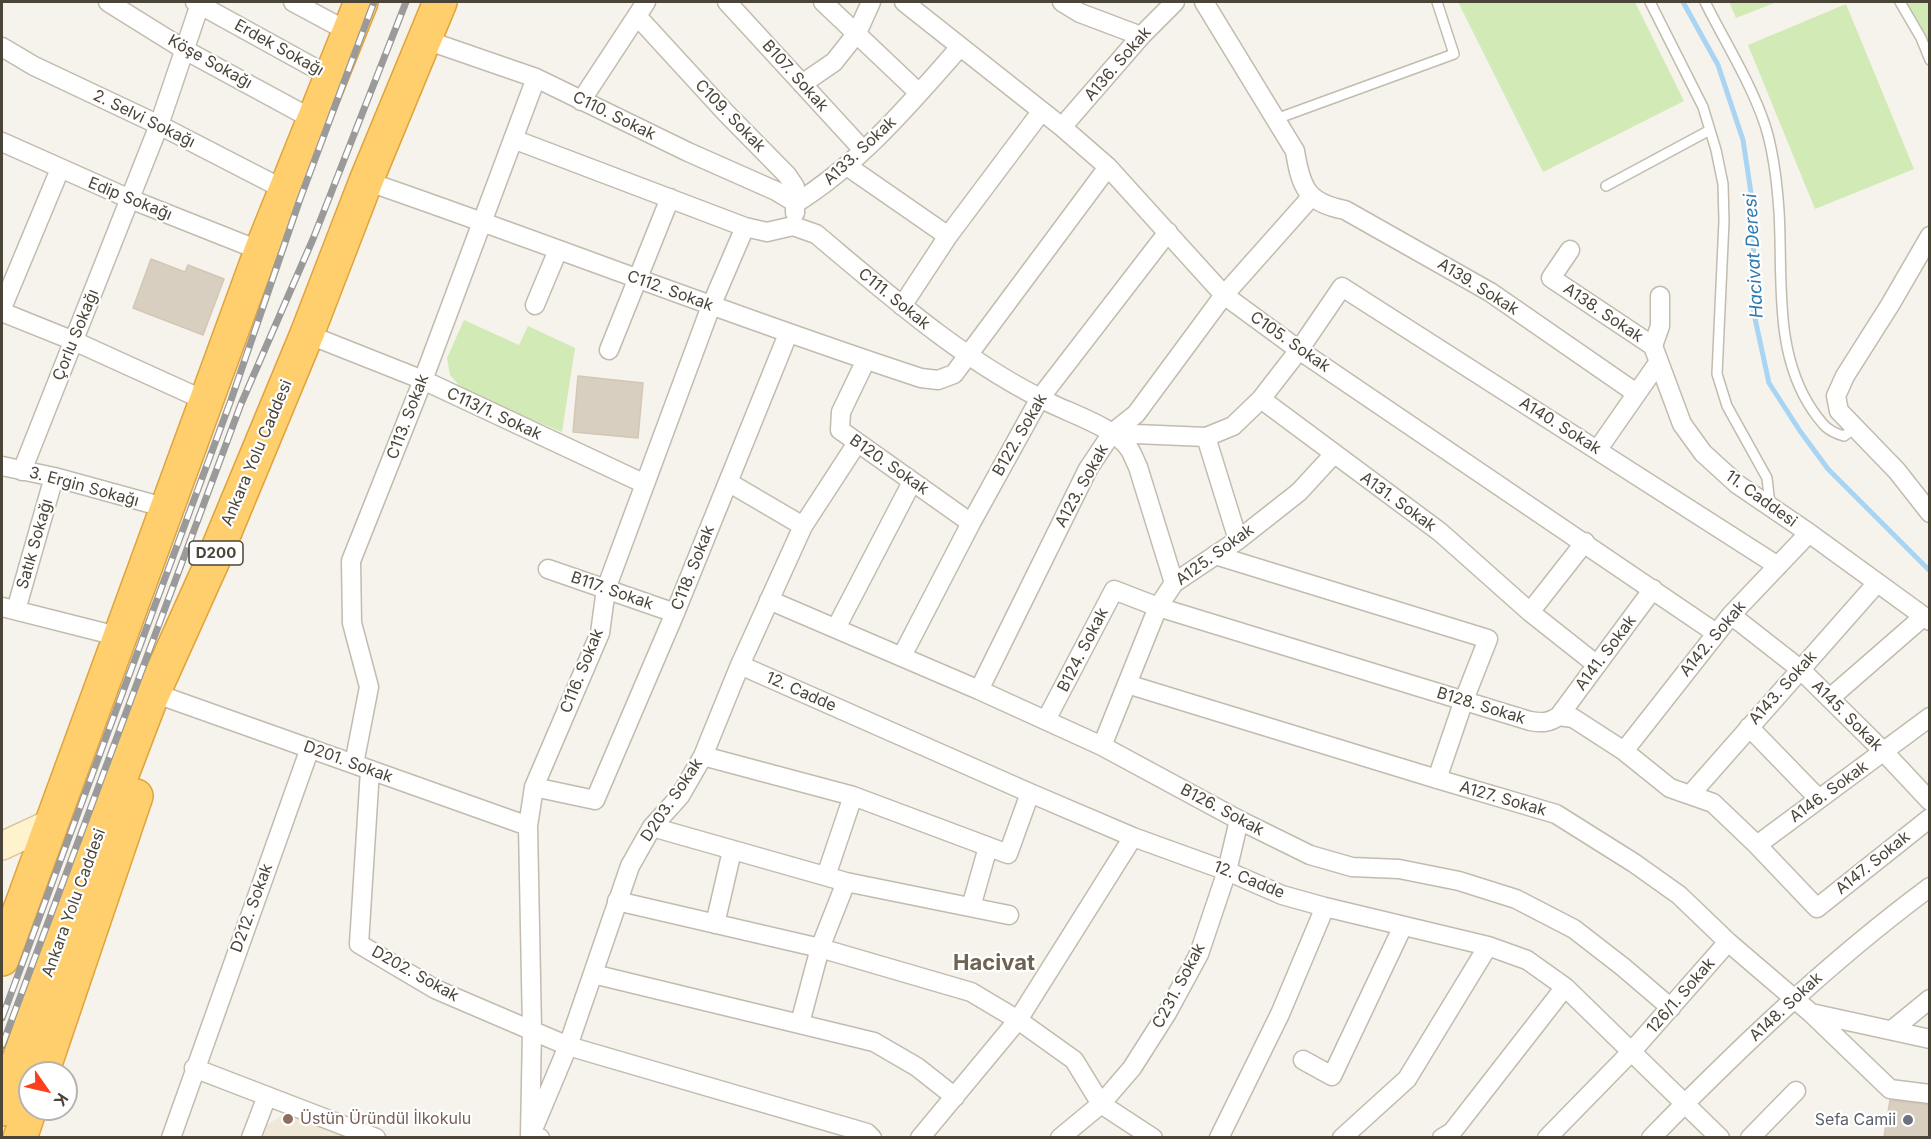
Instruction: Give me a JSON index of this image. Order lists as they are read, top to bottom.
{
  "streets": {
    "highway": ["Ankara Yolu Caddesi", "D200"],
    "street": [
      "Erdek Sokağı",
      "Köşe Sokağı",
      "A136. Sokak",
      "B107. Sokak",
      "C110. Sokak",
      "C109. Sokak",
      "2. Selvi Sokağı",
      "A133. Sokak",
      "Edip Sokağı",
      "A139. Sokak",
      "C112. Sokak",
      "C111. Sokak",
      "A138. Sokak",
      "Çorlu Sokağı",
      "C105. Sokak",
      "C113/1. Sokak",
      "C113. Sokak",
      "A140. Sokak",
      "B122. Sokak",
      "B120. Sokak",
      "A123. Sokak",
      "3. Ergin Sokağı",
      "11. Caddesi",
      "A131. Sokak",
      "Satık Sokağı",
      "A125. Sokak",
      "C118. Sokak",
      "B117. Sokak",
      "A142. Sokak",
      "B124. Sokak",
      "A141. Sokak",
      "C116. Sokak",
      "A143. Sokak",
      "12. Cadde",
      "B128. Sokak",
      "A145. Sokak",
      "D201. Sokak",
      "A146. Sokak",
      "A127. Sokak",
      "D203. Sokak",
      "B126. Sokak",
      "A147. Sokak",
      "D212. Sokak",
      "D202. Sokak",
      "C231. Sokak",
      "126/1. Sokak",
      "A148. Sokak"
    ]
  },
  "crossings": [
    ["Erdek Sokağı", "Çorlu Sokağı"],
    ["Köşe Sokağı", "Çorlu Sokağı"],
    ["A136. Sokak", "C105. Sokak"],
    ["B107. Sokak", "A133. Sokak"],
    ["C110. Sokak", "C109. Sokak"],
    ["C110. Sokak", "A133. Sokak"],
    ["C110. Sokak", "C113. Sokak"],
    ["C110. Sokak", "Ankara Yolu Caddesi"],
    ["C109. Sokak", "A133. Sokak"],
    ["C109. Sokak", "C111. Sokak"],
    ["2. Selvi Sokağı", "Çorlu Sokağı"],
    ["A133. Sokak", "C105. Sokak"],
    ["Edip Sokağı", "Çorlu Sokağı"],
    ["A139. Sokak", "A123. Sokak"],
    ["C112. Sokak", "C111. Sokak"],
    ["C112. Sokak", "C105. Sokak"],
    ["C112. Sokak", "C113. Sokak"],
    ["C112. Sokak", "Ankara Yolu Caddesi"],
    ["C112. Sokak", "B120. Sokak"],
    ["C112. Sokak", "C118. Sokak"],
    ["C112. Sokak", "C116. Sokak"],
    ["C111. Sokak", "B122. Sokak"],
    ["C111. Sokak", "A123. Sokak"],
    ["C111. Sokak", "A125. Sokak"],
    ["A138. Sokak", "11. Caddesi"],
    ["Çorlu Sokağı", "3. Ergin Sokağı"],
    ["C105. Sokak", "A140. Sokak"],
    ["C105. Sokak", "B122. Sokak"],
    ["C105. Sokak", "A123. Sokak"],
    ["C105. Sokak", "A142. Sokak"],
    ["C105. Sokak", "A141. Sokak"],
    ["C113/1. Sokak", "C113. Sokak"],
    ["C113/1. Sokak", "Ankara Yolu Caddesi"],
    ["C113/1. Sokak", "C116. Sokak"],
    ["C113. Sokak", "D201. Sokak"],
    ["C113. Sokak", "D202. Sokak"],
    ["A140. Sokak", "A142. Sokak"],
    ["B122. Sokak", "B120. Sokak"],
    ["B122. Sokak", "B126. Sokak"],
    ["B120. Sokak", "D203. Sokak"],
    ["A123. Sokak", "B126. Sokak"],
    ["3. Ergin Sokağı", "Satık Sokağı"],
    ["11. Caddesi", "A142. Sokak"],
    ["11. Caddesi", "A143. Sokak"],
    ["A131. Sokak", "A125. Sokak"],
    ["A131. Sokak", "A141. Sokak"],
    ["A125. Sokak", "B124. Sokak"],
    ["A125. Sokak", "B128. Sokak"],
    ["A125. Sokak", "A127. Sokak"],
    ["A125. Sokak", "B126. Sokak"],
    ["C118. Sokak", "B117. Sokak"],
    ["C118. Sokak", "C116. Sokak"],
    ["B117. Sokak", "C116. Sokak"],
    ["A142. Sokak", "A145. Sokak"],
    ["B124. Sokak", "B128. Sokak"],
    ["B124. Sokak", "B126. Sokak"],
    ["A141. Sokak", "B128. Sokak"],
    ["C116. Sokak", "D201. Sokak"],
    ["C116. Sokak", "D203. Sokak"],
    ["C116. Sokak", "D202. Sokak"],
    ["A143. Sokak", "A145. Sokak"],
    ["12. Cadde", "D203. Sokak"],
    ["12. Cadde", "C231. Sokak"],
    ["12. Cadde", "126/1. Sokak"],
    ["12. Cadde", "A148. Sokak"],
    ["A145. Sokak", "A146. Sokak"],
    ["D201. Sokak", "D212. Sokak"],
    ["D201. Sokak", "D202. Sokak"],
    ["A146. Sokak", "A147. Sokak"],
    ["A127. Sokak", "126/1. Sokak"],
    ["A127. Sokak", "A148. Sokak"],
    ["D203. Sokak", "B126. Sokak"],
    ["B126. Sokak", "C231. Sokak"],
    ["B126. Sokak", "126/1. Sokak"]
  ],
  "districts": ["Hacivat"],
  "water": ["Hacivat Deresi"],
  "places": ["Üstün Üründül İlkokulu", "Sefa Camii"],
  "north": "bottom right"
}
